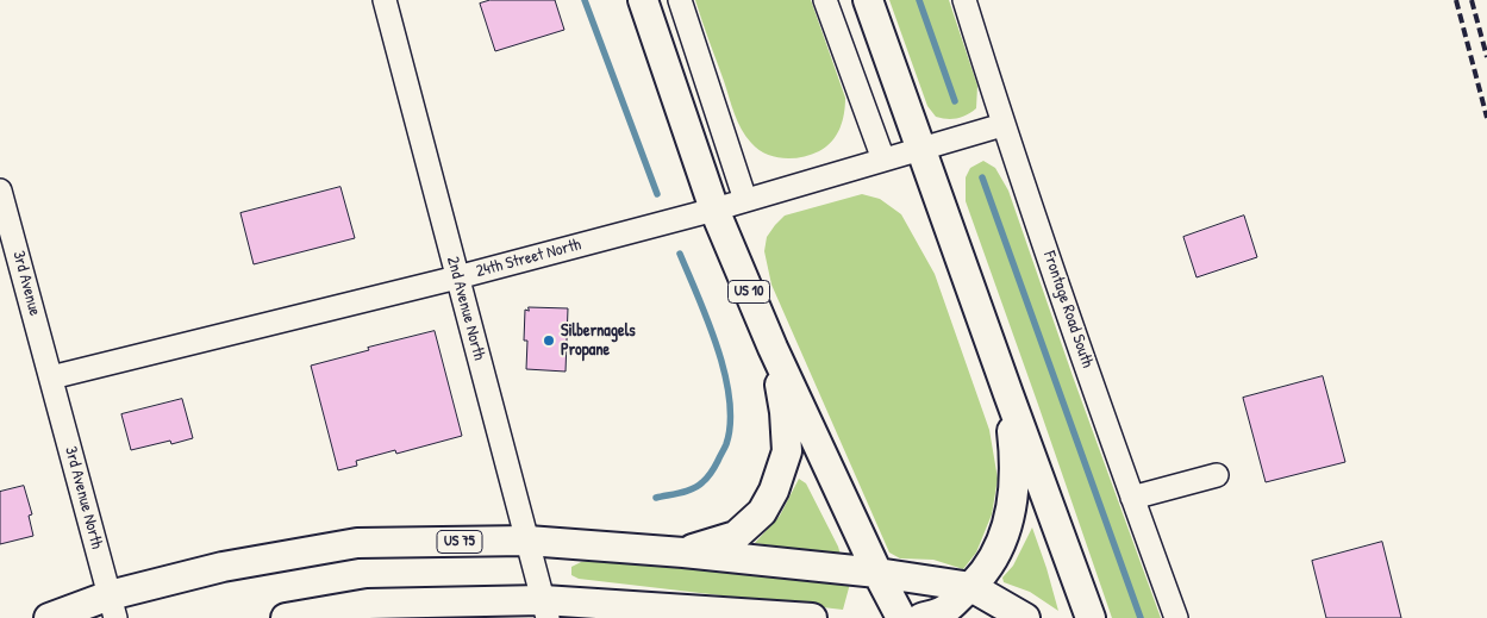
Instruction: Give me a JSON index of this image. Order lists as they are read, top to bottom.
{
  "streets": {
    "main road": ["US 10", "US 75"],
    "street": [
      "24th Street North",
      "3rd Avenue",
      "2nd Avenue North",
      "Frontage Road South",
      "3rd Avenue North"
    ]
  },
  "crossings": [
    ["24th Street North", "3rd Avenue"],
    ["24th Street North", "US 10"],
    ["24th Street North", "2nd Avenue North"],
    ["24th Street North", "Frontage Road South"],
    ["24th Street North", "3rd Avenue North"],
    ["3rd Avenue", "3rd Avenue North"],
    ["US 10", "US 75"],
    ["2nd Avenue North", "US 75"],
    ["3rd Avenue North", "US 75"]
  ],
  "places": ["Silbernagels Propane"]
}
